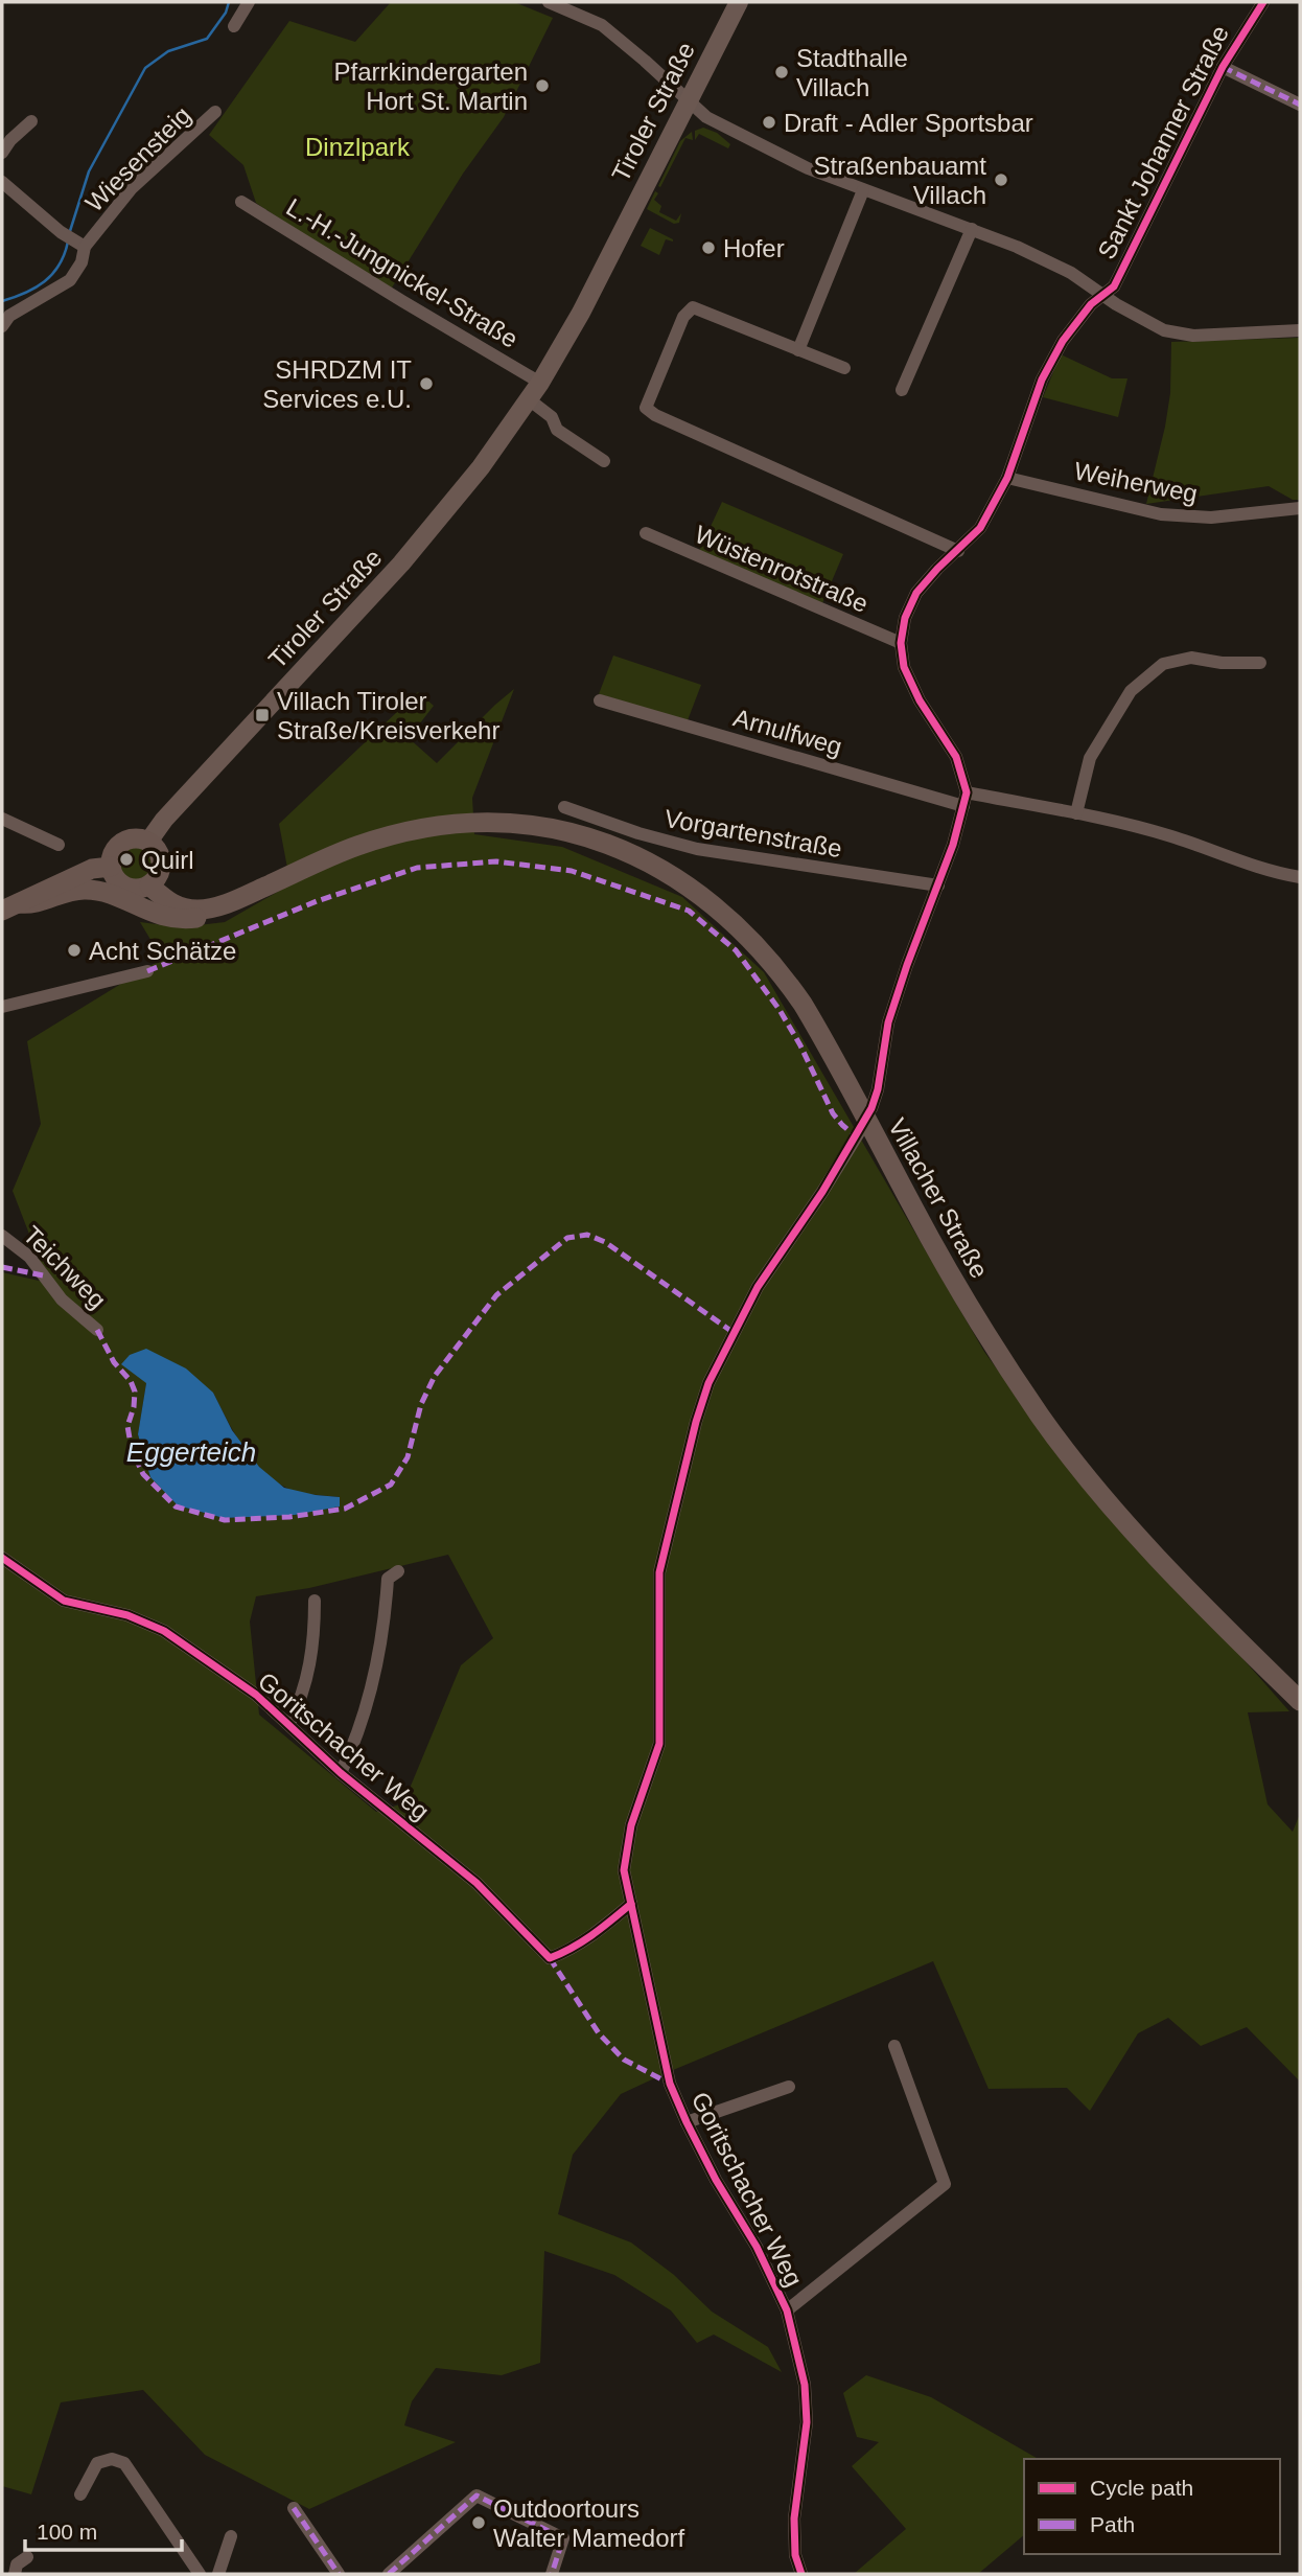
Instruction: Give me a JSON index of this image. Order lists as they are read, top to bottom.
{
  "streets": {
    "main road": ["Tiroler Straße", "Villacher Straße"],
    "street": [
      "Sankt Johanner Straße",
      "Wiesensteig",
      "L.-H.-Jungnickel-Straße",
      "Weiherweg",
      "Wüstenrotstraße",
      "Arnulfweg",
      "Vorgartenstraße",
      "Teichweg",
      "Goritschacher Weg"
    ]
  },
  "crossings": [
    ["Tiroler Straße", "L.-H.-Jungnickel-Straße"],
    ["Sankt Johanner Straße", "Weiherweg"],
    ["Sankt Johanner Straße", "Wüstenrotstraße"],
    ["Sankt Johanner Straße", "Arnulfweg"]
  ],
  "water": ["Eggerteich"],
  "parks": ["Dinzlpark"],
  "places": {
    "other": [
      "Stadthalle Villach",
      "Pfarrkindergarten Hort St. Martin",
      "Draft - Adler Sportsbar",
      "Straßenbauamt Villach",
      "Hofer",
      "SHRDZM IT Services e.U.",
      "Quirl",
      "Acht Schätze",
      "Outdoortours Walter Mamedorf"
    ],
    "transit": ["Villach Tiroler Straße/Kreisverkehr"]
  },
  "legend": ["Cycle path", "Path"],
  "scale_bar": "100 m"
}
